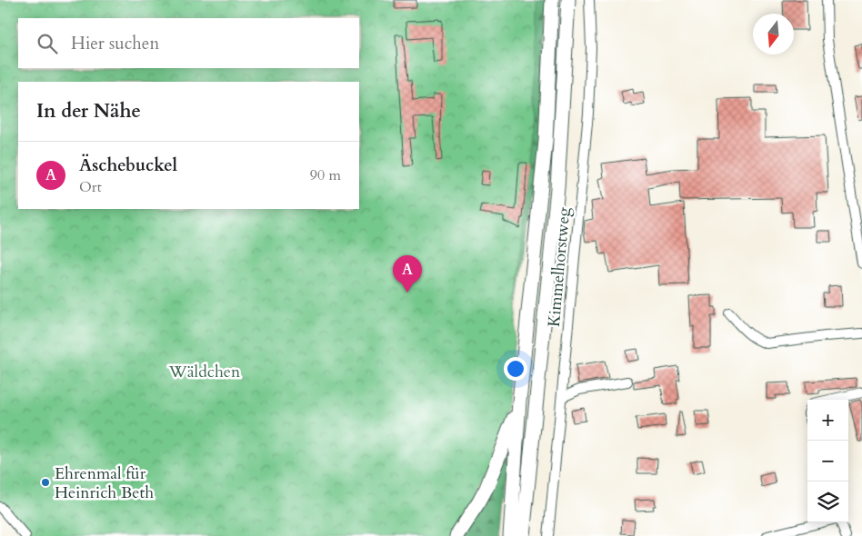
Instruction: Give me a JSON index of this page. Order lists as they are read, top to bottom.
{
  "streets": {
    "street": ["Kimmelhorstweg"]
  },
  "parks": ["Wäldchen"],
  "places": ["Ehrenmal für Heinrich Beth"],
  "north": "bottom",
  "page": {
    "search": "Hier suchen",
    "heading": "In der Nähe",
    "list": [
      {
        "mark": "A",
        "name": "Äschebuckel",
        "note": "Ort",
        "value": "90 m"
      }
    ],
    "pins": "A",
    "map_buttons": ["+", "−"]
  }
}
